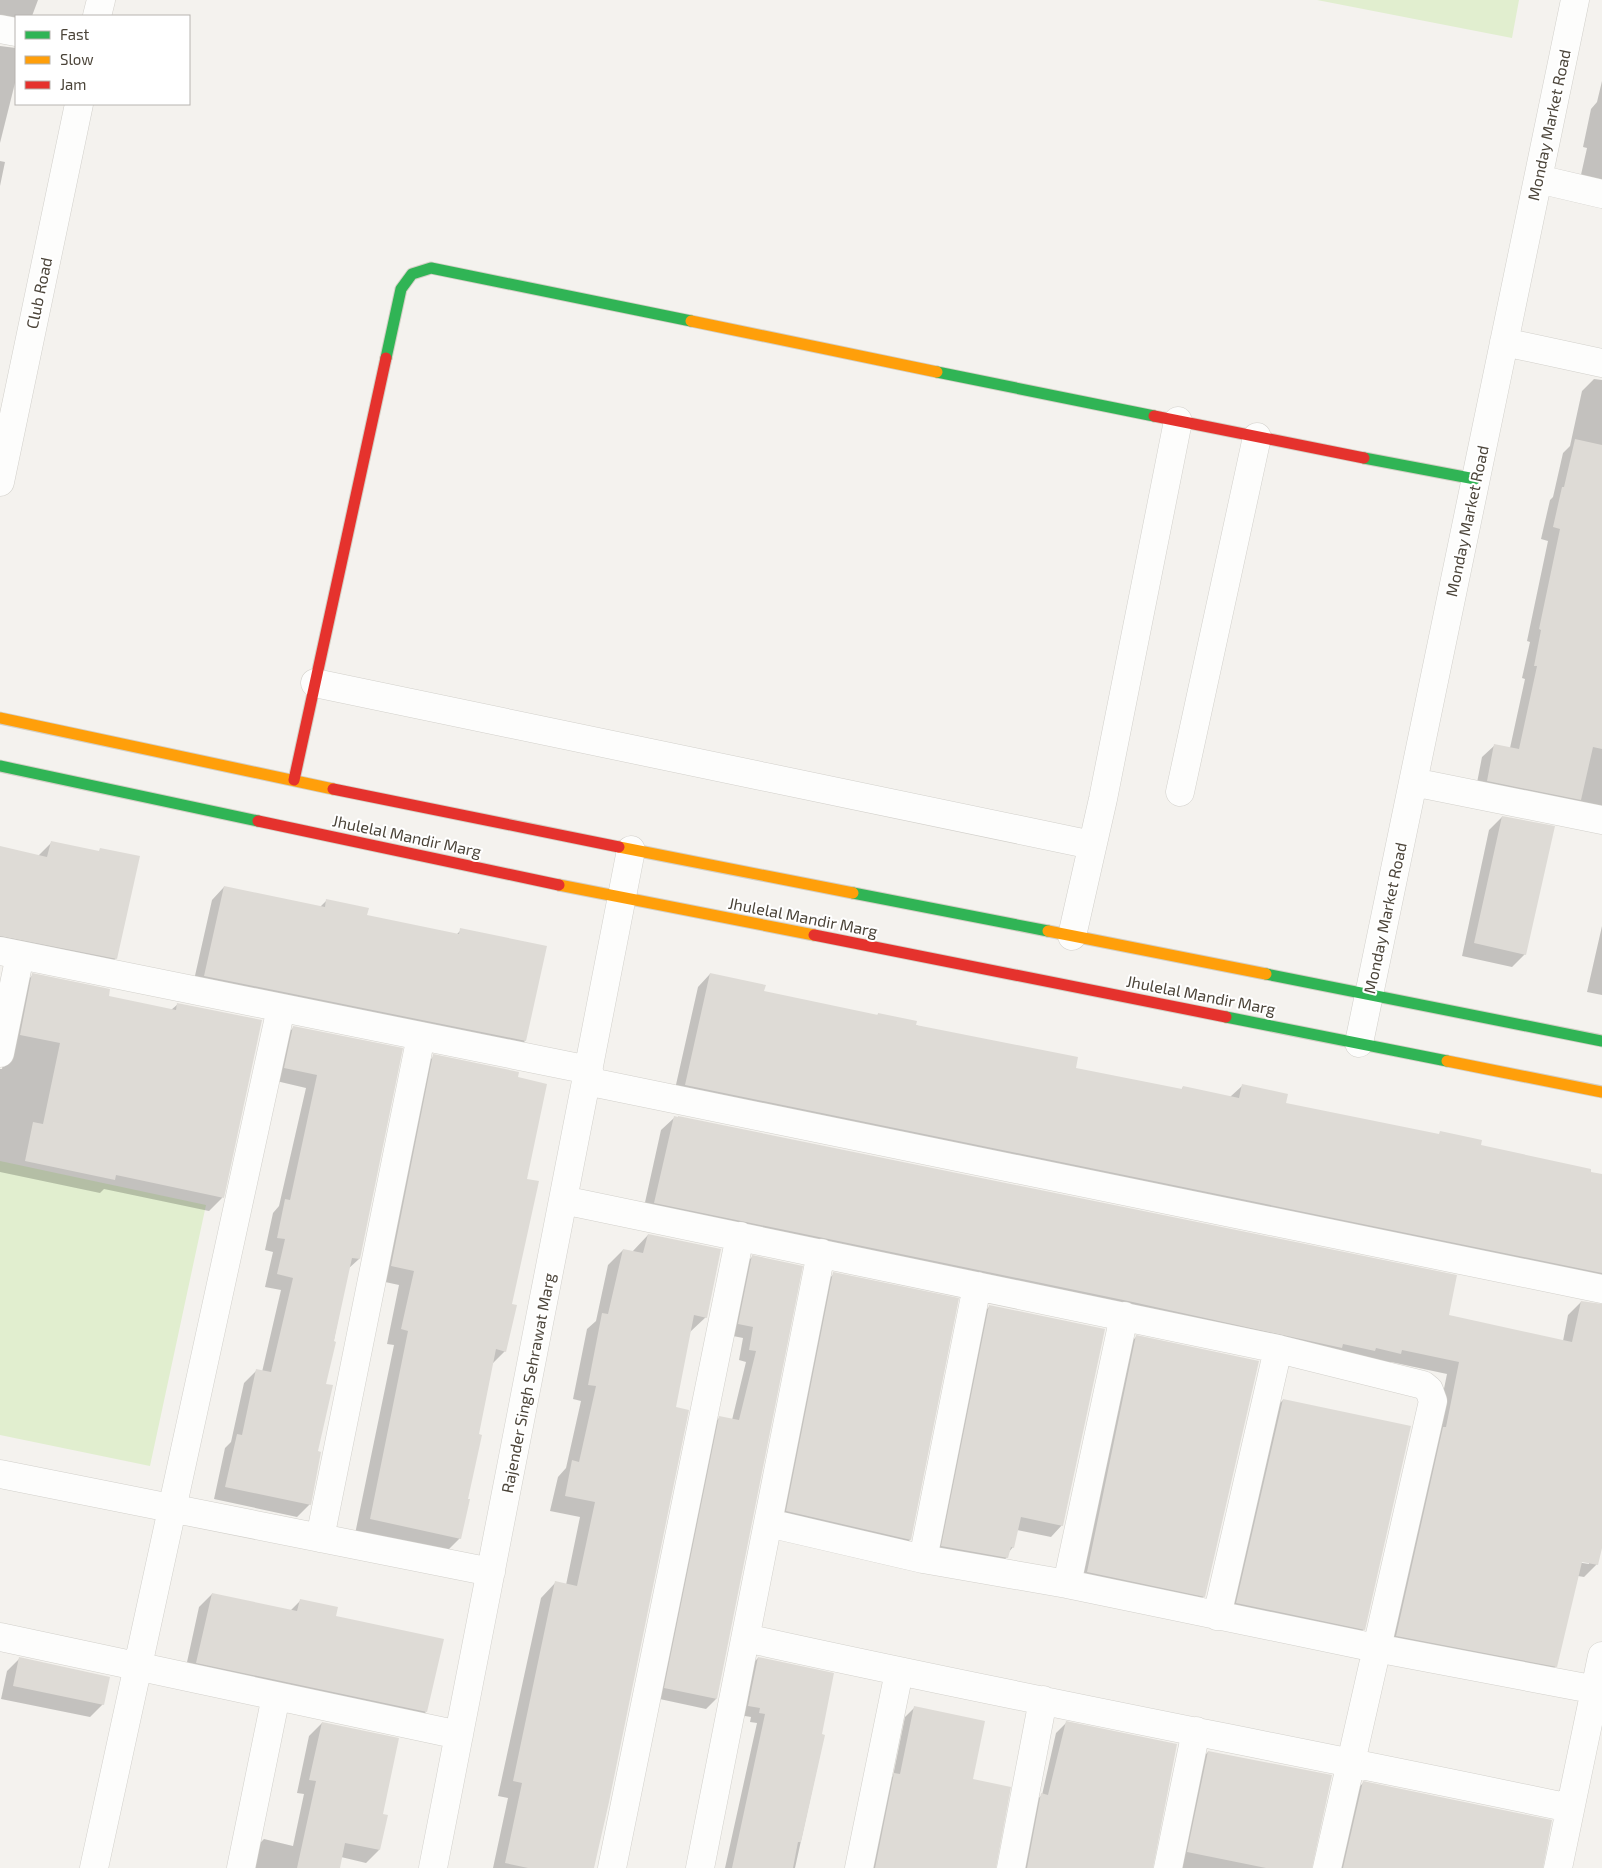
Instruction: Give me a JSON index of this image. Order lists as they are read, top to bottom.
{
  "streets": {
    "street": [
      "Monday Market Road",
      "Club Road",
      "Jhulelal Mandir Marg",
      "Rajender Singh Sehrawat Marg"
    ]
  },
  "crossings": [
    ["Monday Market Road", "Jhulelal Mandir Marg"],
    ["Jhulelal Mandir Marg", "Rajender Singh Sehrawat Marg"]
  ],
  "legend": ["Fast", "Slow", "Jam"]
}
